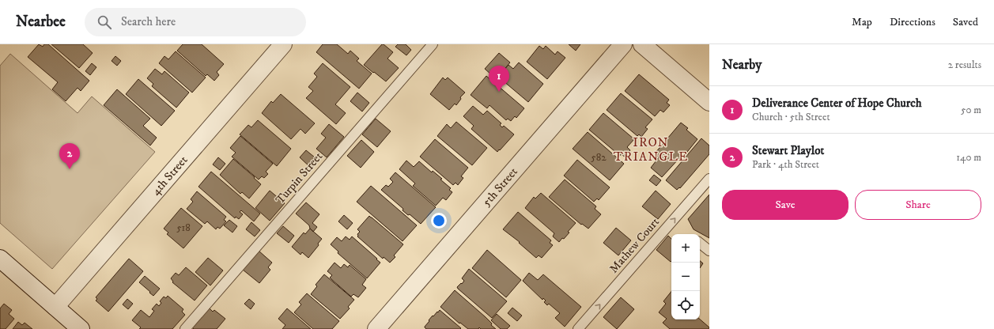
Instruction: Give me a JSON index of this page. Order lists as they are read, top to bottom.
{
  "streets": {
    "street": ["4th Street", "5th Street"],
    "lane": ["Turpin Street", "Mathew Court"]
  },
  "one_way": ["Mathew Court"],
  "districts": ["IRON TRIANGLE"],
  "house_numbers": ["582", "518"],
  "page": {
    "header": "Nearbee",
    "search": "Search here",
    "nav": ["Map", "Directions", "Saved"],
    "heading": ["Nearby", "2 results"],
    "pins": ["1", "2"],
    "list": [
      {
        "mark": "1",
        "name": "Deliverance Center of Hope Church",
        "note": "Church · 5th Street",
        "value": "50 m"
      },
      {
        "mark": "2",
        "name": "Stewart Playlot",
        "note": "Park · 4th Street",
        "value": "140 m"
      }
    ],
    "buttons": ["Save", "Share"],
    "map_buttons": ["+", "−"]
  }
}
